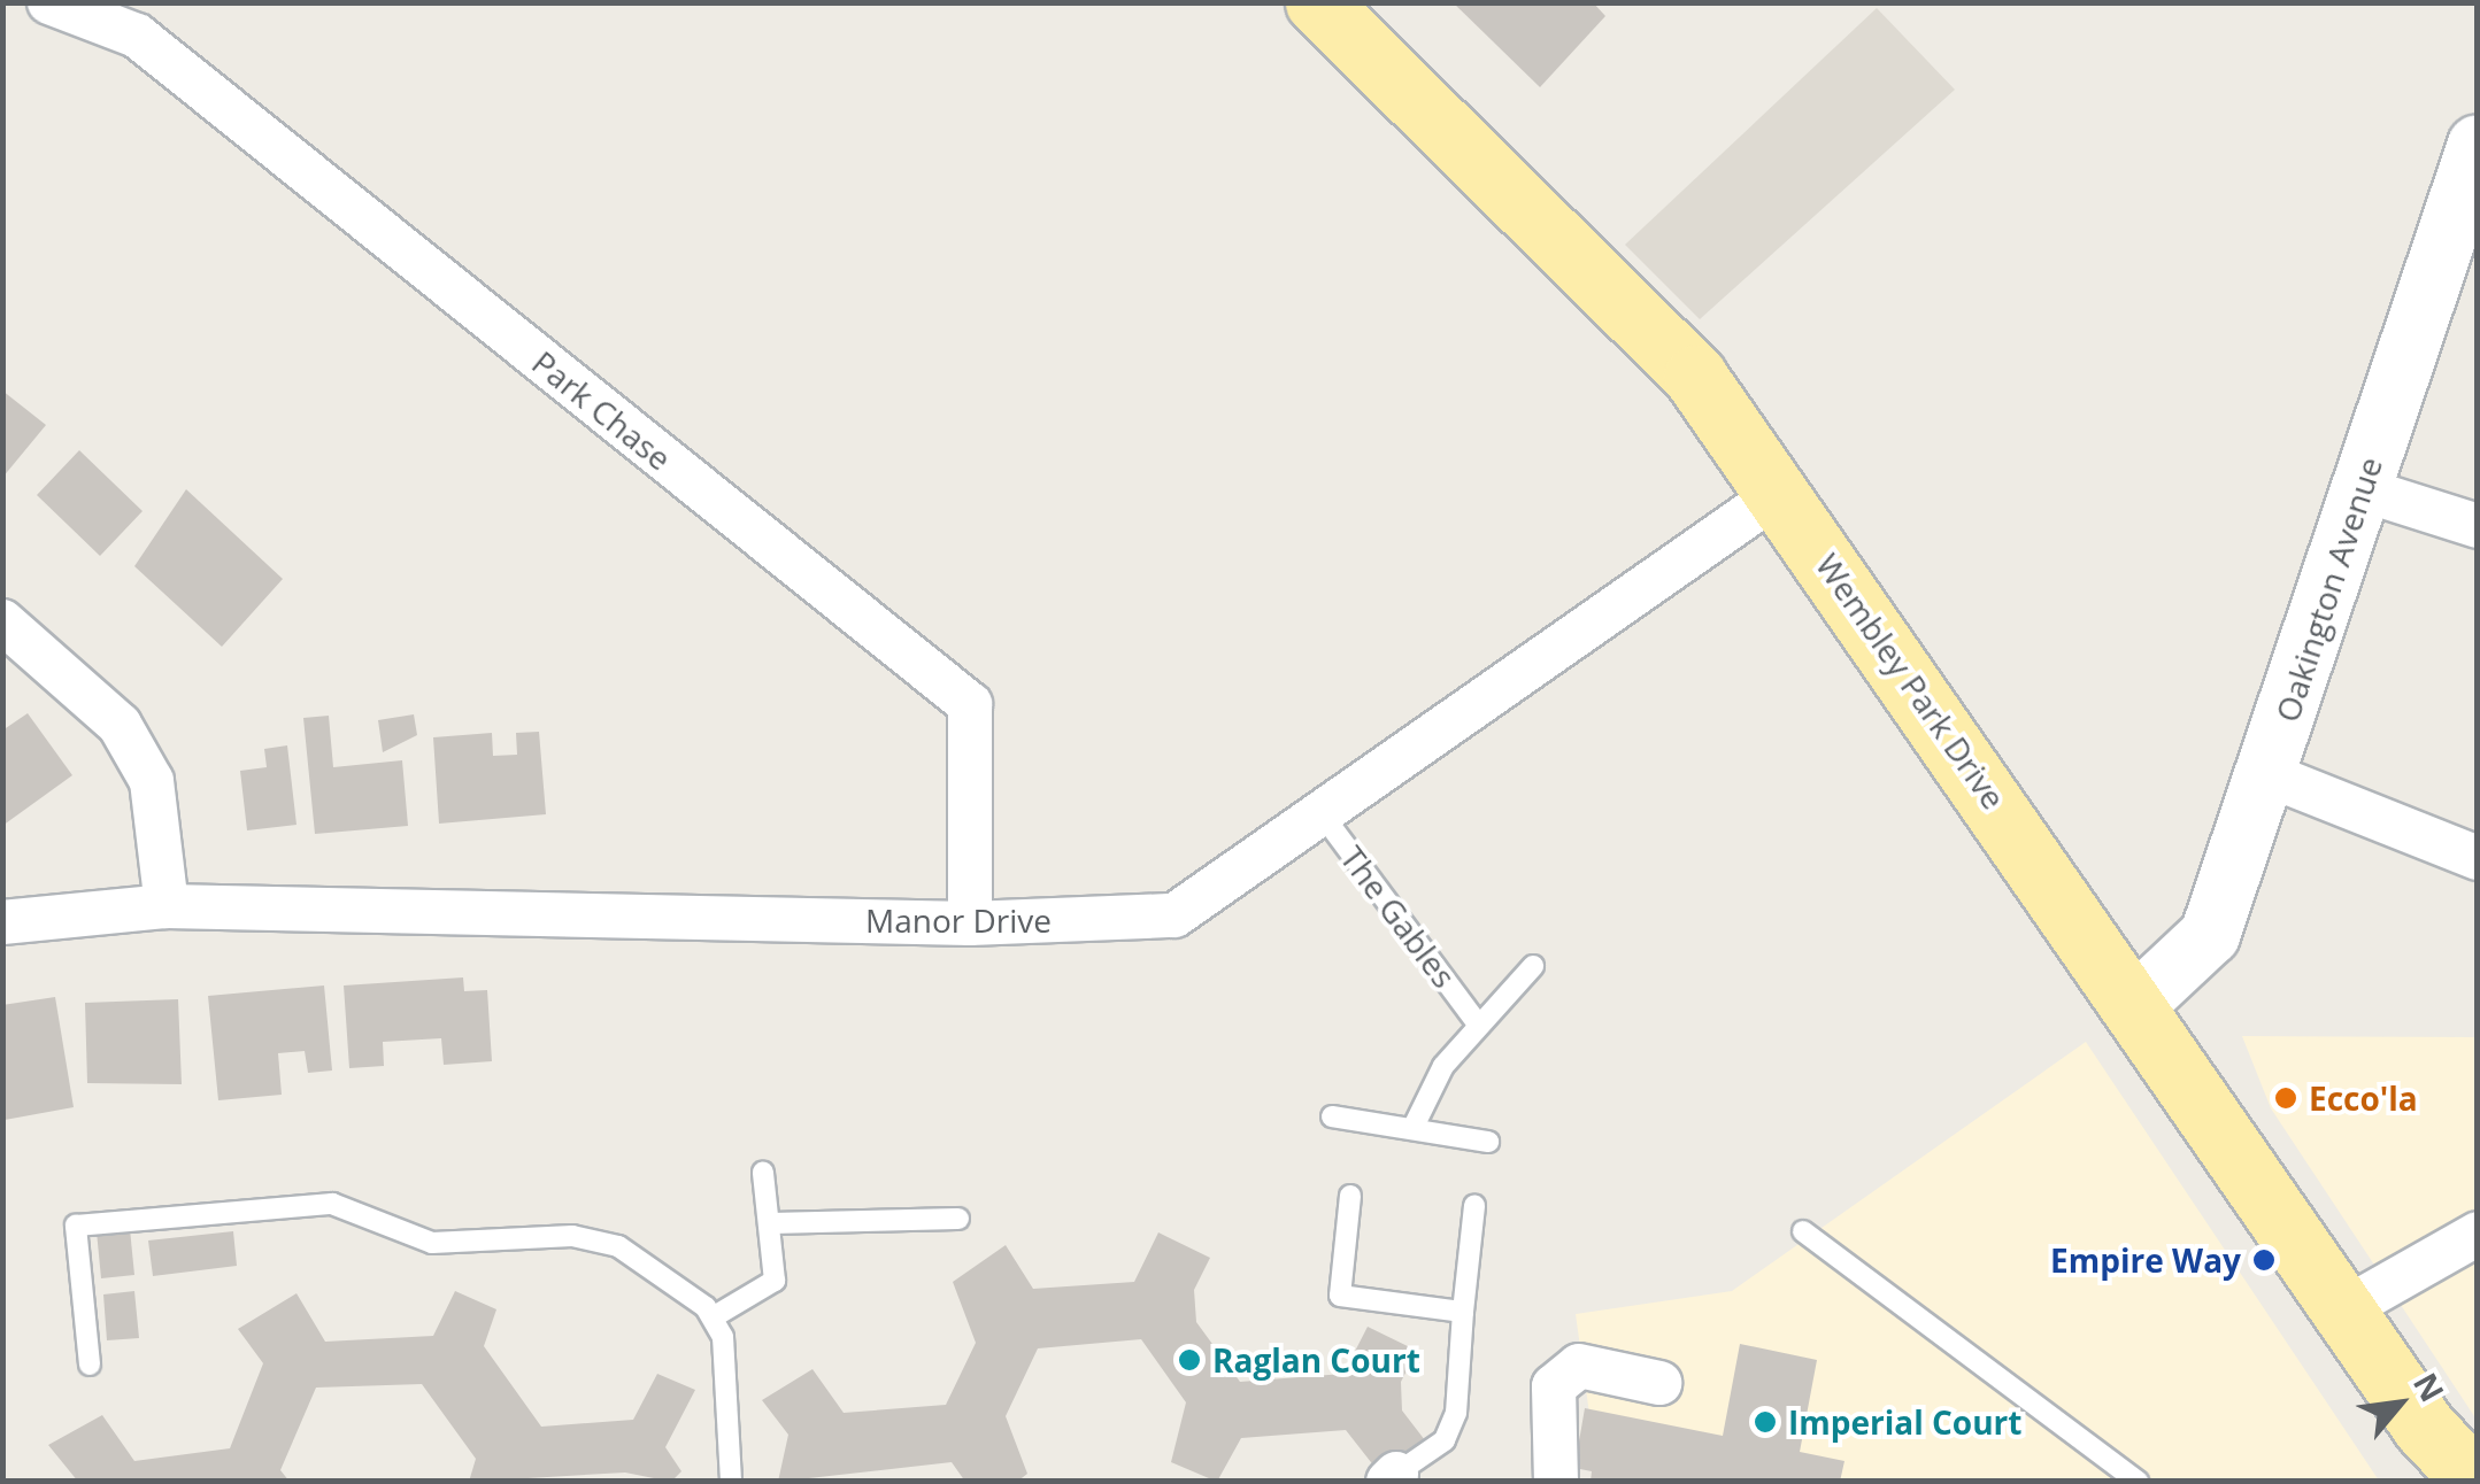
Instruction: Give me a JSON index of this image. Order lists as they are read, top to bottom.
{
  "streets": {
    "main road": ["Wembley Park Drive"],
    "street": ["Park Chase", "Oakington Avenue", "Manor Drive"],
    "lane": ["The Gables"]
  },
  "crossings": [
    ["Park Chase", "Manor Drive"],
    ["Oakington Avenue", "Wembley Park Drive"],
    ["Wembley Park Drive", "Manor Drive"],
    ["The Gables", "Manor Drive"]
  ],
  "places": [
    "Ecco'la",
    "Empire Way",
    "Raglan Court",
    "Imperial Court"
  ],
  "north": "top right"
}
